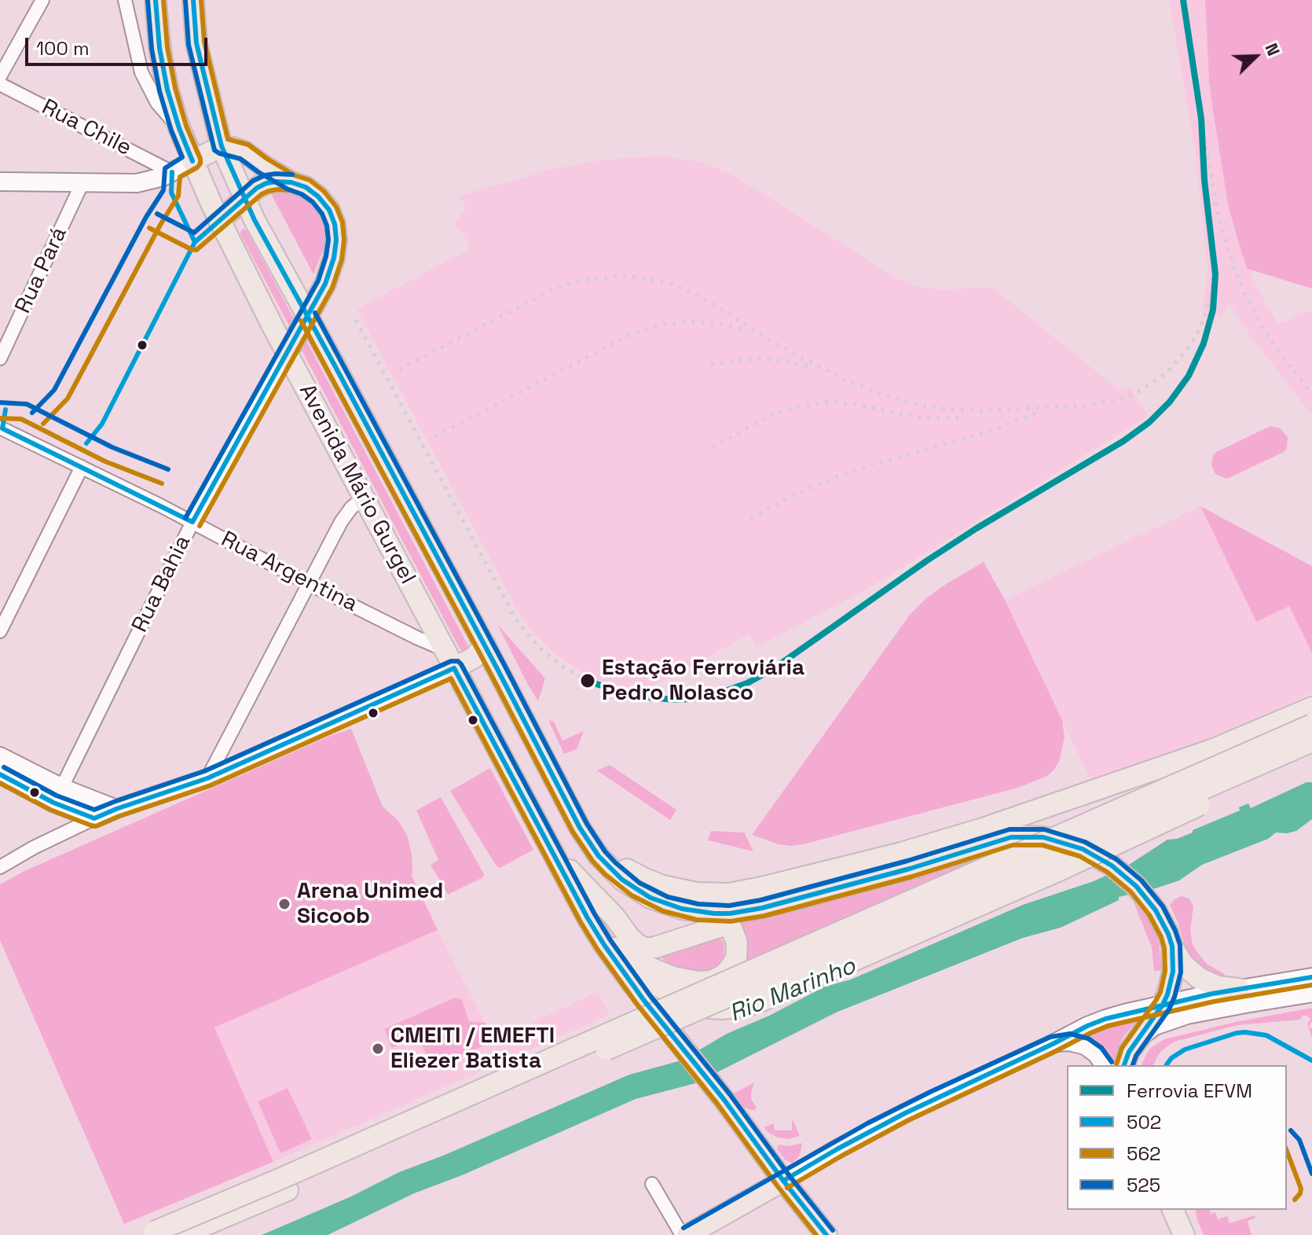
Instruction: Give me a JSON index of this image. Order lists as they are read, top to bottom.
{
  "streets": {
    "main road": ["Avenida Mário Gurgel"],
    "street": [
      "Rua Chile",
      "Rua Pará",
      "Rua Argentina",
      "Rua Bahia"
    ]
  },
  "crossings": [
    ["Avenida Mário Gurgel", "Rua Argentina"],
    ["Avenida Mário Gurgel", "Rua Bahia"],
    ["Rua Argentina", "Rua Bahia"]
  ],
  "water": ["Rio Marinho"],
  "places": ["Estação Ferroviária Pedro Nolasco", "Arena Unimed Sicoob", "CMEITI / EMEFTI Eliezer Batista"],
  "lines": [
    "rail line EFVM",
    "transit line 502",
    "transit line 562",
    "transit line 525"
  ],
  "legend": [
    "Ferrovia EFVM",
    "502",
    "562",
    "525"
  ],
  "scale_bar": "100 m",
  "north": "top right"
}
